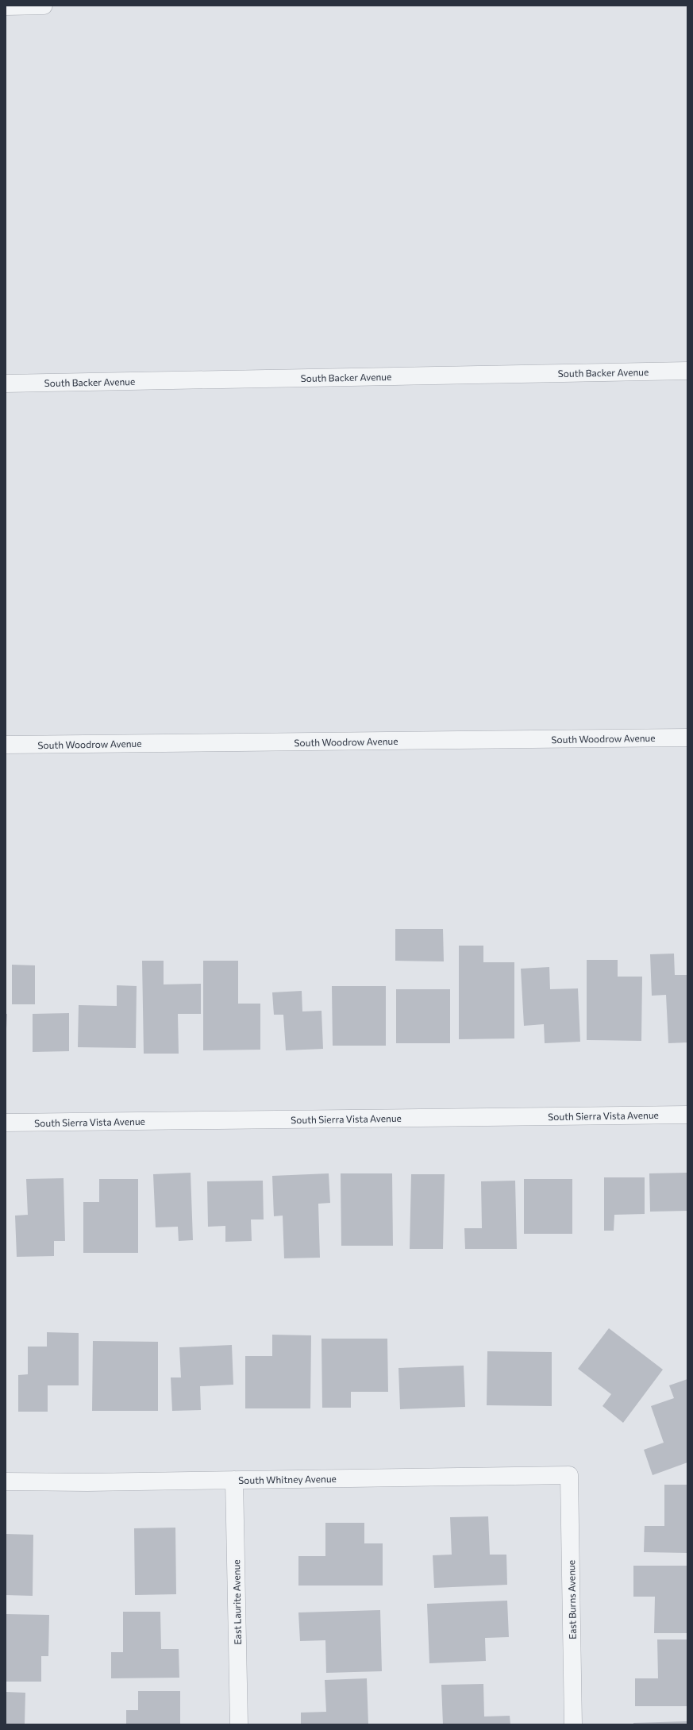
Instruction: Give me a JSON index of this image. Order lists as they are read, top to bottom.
{
  "streets": {
    "street": [
      "South Backer Avenue",
      "South Woodrow Avenue",
      "South Sierra Vista Avenue",
      "South Whitney Avenue",
      "East Burns Avenue",
      "East Laurite Avenue"
    ]
  },
  "crossings": [
    ["South Whitney Avenue", "East Burns Avenue"],
    ["South Whitney Avenue", "East Laurite Avenue"]
  ]
}
